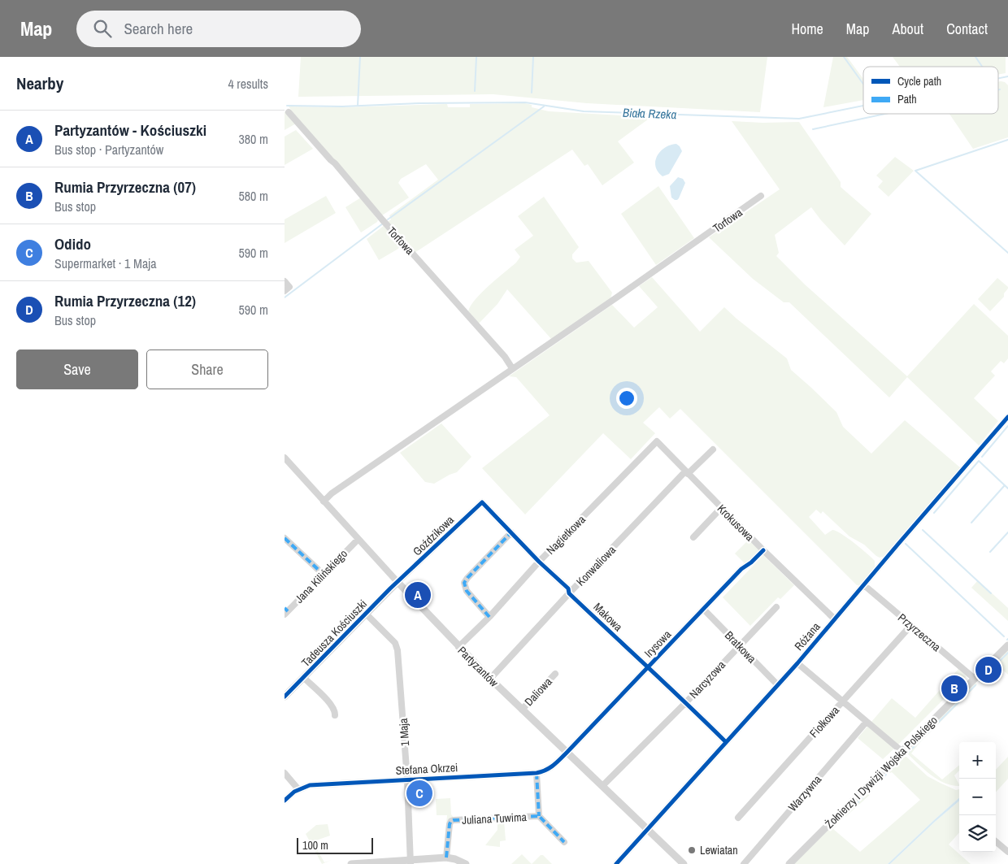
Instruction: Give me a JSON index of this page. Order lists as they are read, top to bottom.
{
  "streets": {
    "street": [
      "Torfowa",
      "Krokusowa",
      "Nagietkowa",
      "Goździkowa",
      "Konwaliowa",
      "Jana Kilińskiego",
      "Makowa",
      "Przyrzeczna",
      "Tadeusza Kościuszki",
      "Różana",
      "Irysowa",
      "Bratkowa",
      "Partyzantów",
      "Narcyzowa",
      "Daliowa",
      "Fiołkowa",
      "1 Maja",
      "Stefana Okrzei",
      "Żołnierzy I Dywizji Wojska Polskiego",
      "Warzywna",
      "Juliana Tuwima"
    ]
  },
  "crossings": [
    ["Torfowa", "Partyzantów"],
    ["Krokusowa", "Nagietkowa"],
    ["Krokusowa", "Konwaliowa"],
    ["Krokusowa", "Różana"],
    ["Krokusowa", "Irysowa"],
    ["Nagietkowa", "Makowa"],
    ["Nagietkowa", "Partyzantów"],
    ["Goździkowa", "Makowa"],
    ["Goździkowa", "Tadeusza Kościuszki"],
    ["Goździkowa", "Partyzantów"],
    ["Konwaliowa", "Makowa"],
    ["Konwaliowa", "Partyzantów"],
    ["Jana Kilińskiego", "Partyzantów"],
    ["Makowa", "Różana"],
    ["Makowa", "Irysowa"],
    ["Makowa", "Narcyzowa"],
    ["Przyrzeczna", "Różana"],
    ["Przyrzeczna", "Fiołkowa"],
    ["Przyrzeczna", "Żołnierzy I Dywizji Wojska Polskiego"],
    ["Tadeusza Kościuszki", "Partyzantów"],
    ["Tadeusza Kościuszki", "1 Maja"],
    ["Różana", "Bratkowa"],
    ["Różana", "Partyzantów"],
    ["Irysowa", "Bratkowa"],
    ["Irysowa", "Partyzantów"],
    ["Irysowa", "Stefana Okrzei"],
    ["Bratkowa", "Narcyzowa"],
    ["Partyzantów", "Narcyzowa"],
    ["Partyzantów", "Daliowa"],
    ["Partyzantów", "Stefana Okrzei"],
    ["1 Maja", "Stefana Okrzei"]
  ],
  "water": ["Biała Rzeka"],
  "places": ["Lewiatan"],
  "legend": ["Cycle path", "Path"],
  "scale_bar": "100 m",
  "page": {
    "header": "Map",
    "search": "Search here",
    "nav": [
      "Home",
      "Map",
      "About",
      "Contact"
    ],
    "heading": ["Nearby", "4 results"],
    "list": [
      {
        "mark": "A",
        "name": "Partyzantów - Kościuszki",
        "note": "Bus stop · Partyzantów",
        "value": "380 m"
      },
      {
        "mark": "B",
        "name": "Rumia Przyrzeczna (07)",
        "note": "Bus stop",
        "value": "580 m"
      },
      {
        "mark": "C",
        "name": "Odido",
        "note": "Supermarket · 1 Maja",
        "value": "590 m"
      },
      {
        "mark": "D",
        "name": "Rumia Przyrzeczna (12)",
        "note": "Bus stop",
        "value": "590 m"
      }
    ],
    "buttons": ["Save", "Share"],
    "pins": [
      "A",
      "D",
      "B",
      "C"
    ],
    "map_buttons": ["+", "−"],
    "scale": "100 m"
  }
}
